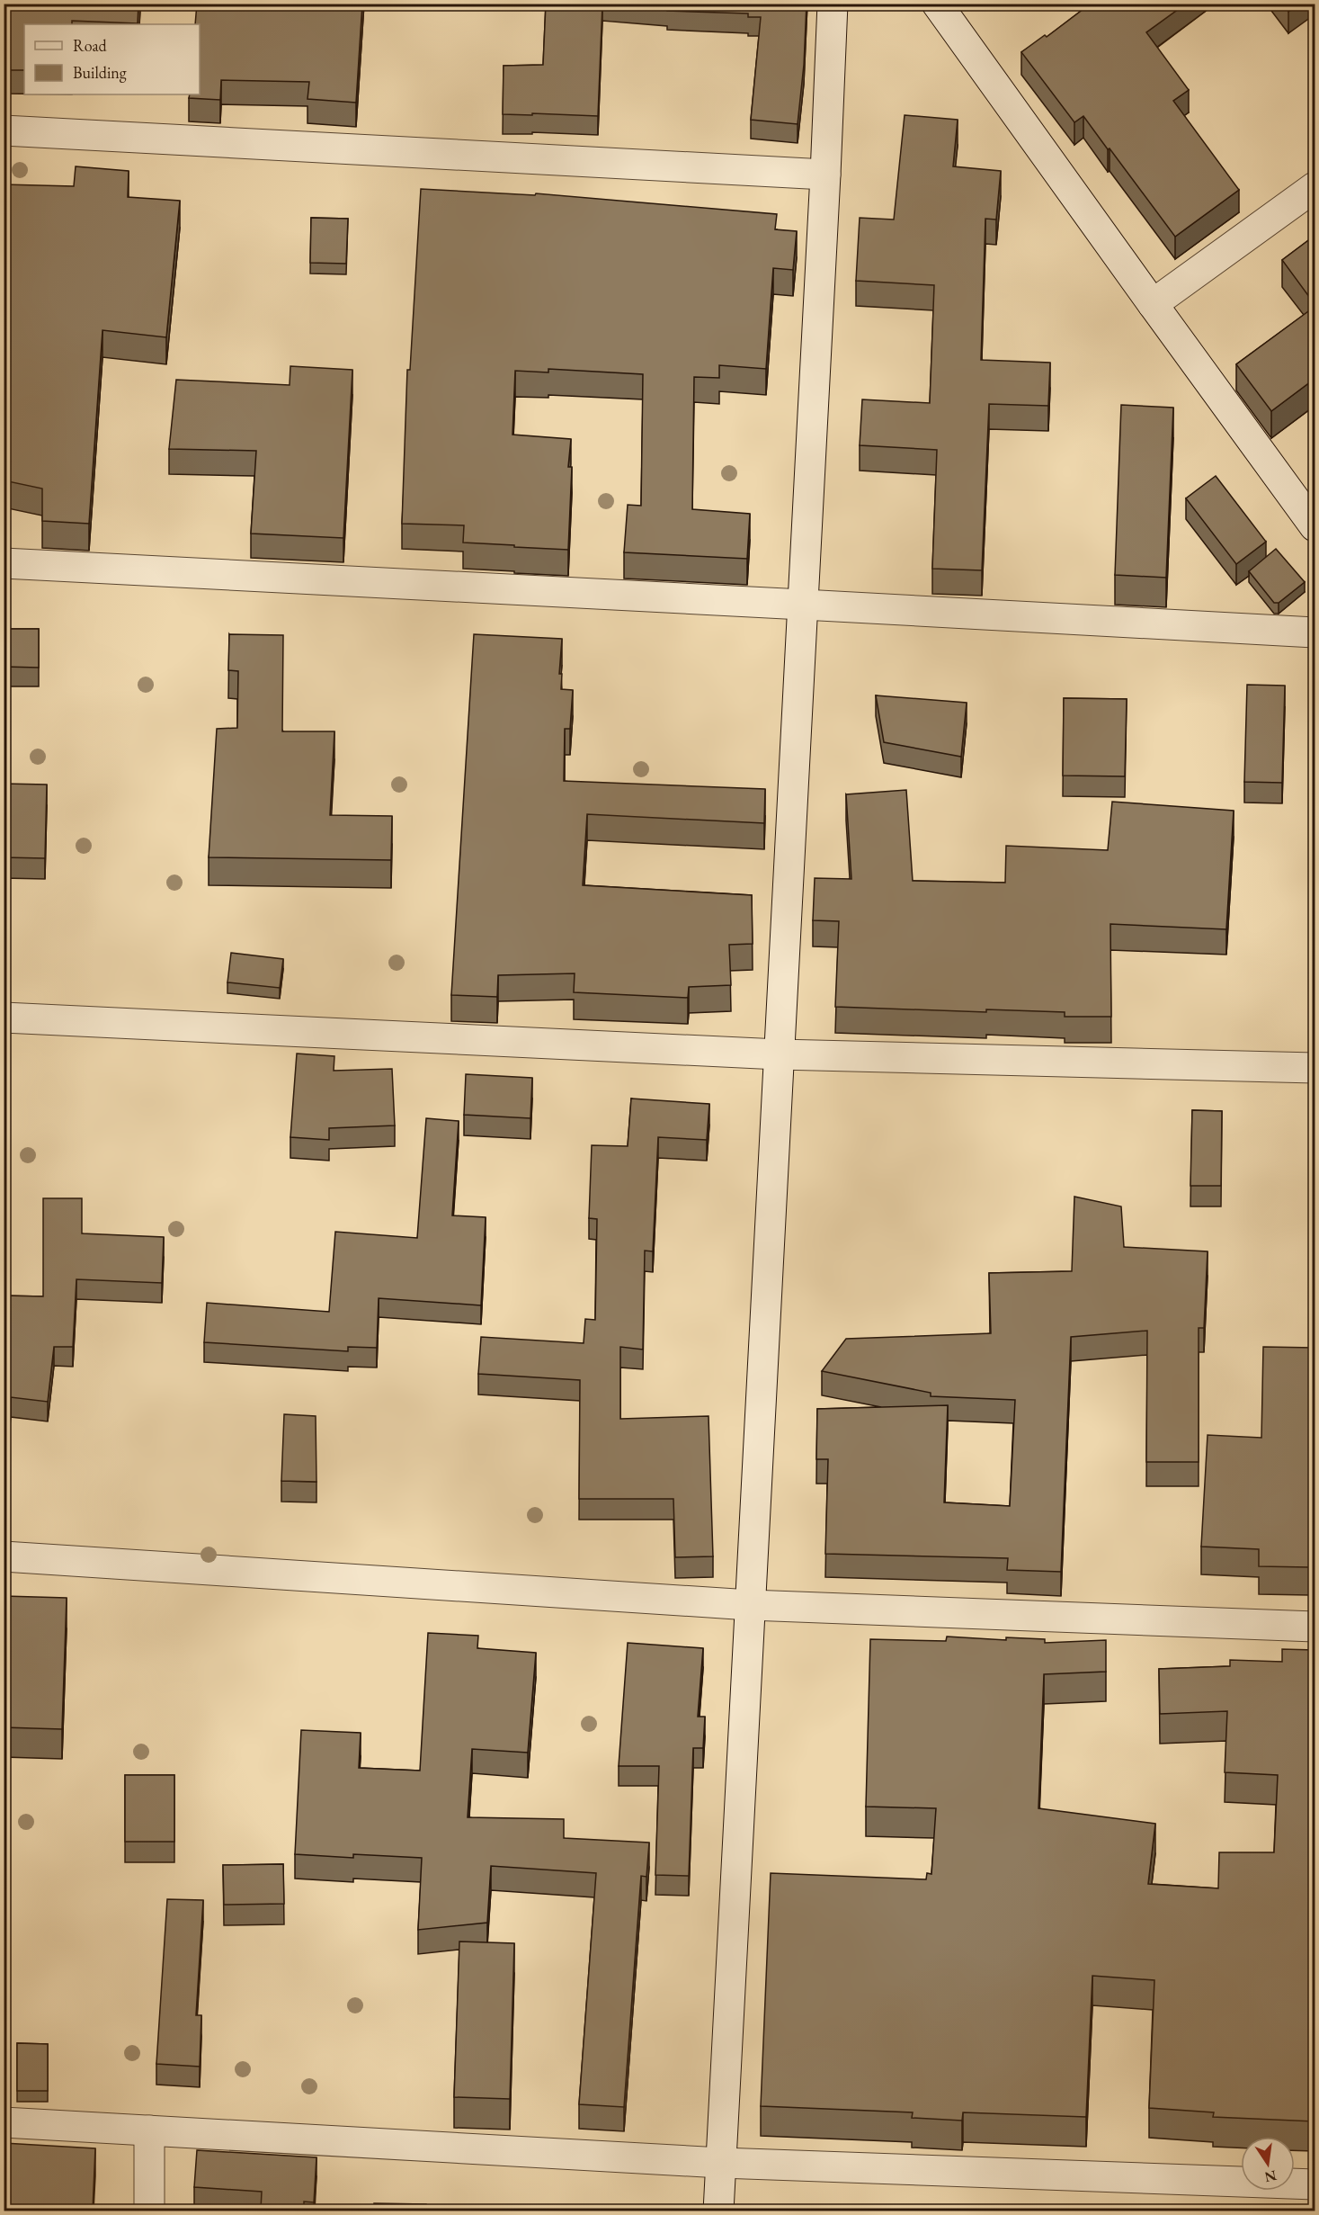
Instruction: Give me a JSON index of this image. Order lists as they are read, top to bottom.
{
  "legend": ["Road", "Building"],
  "north": "bottom"
}
